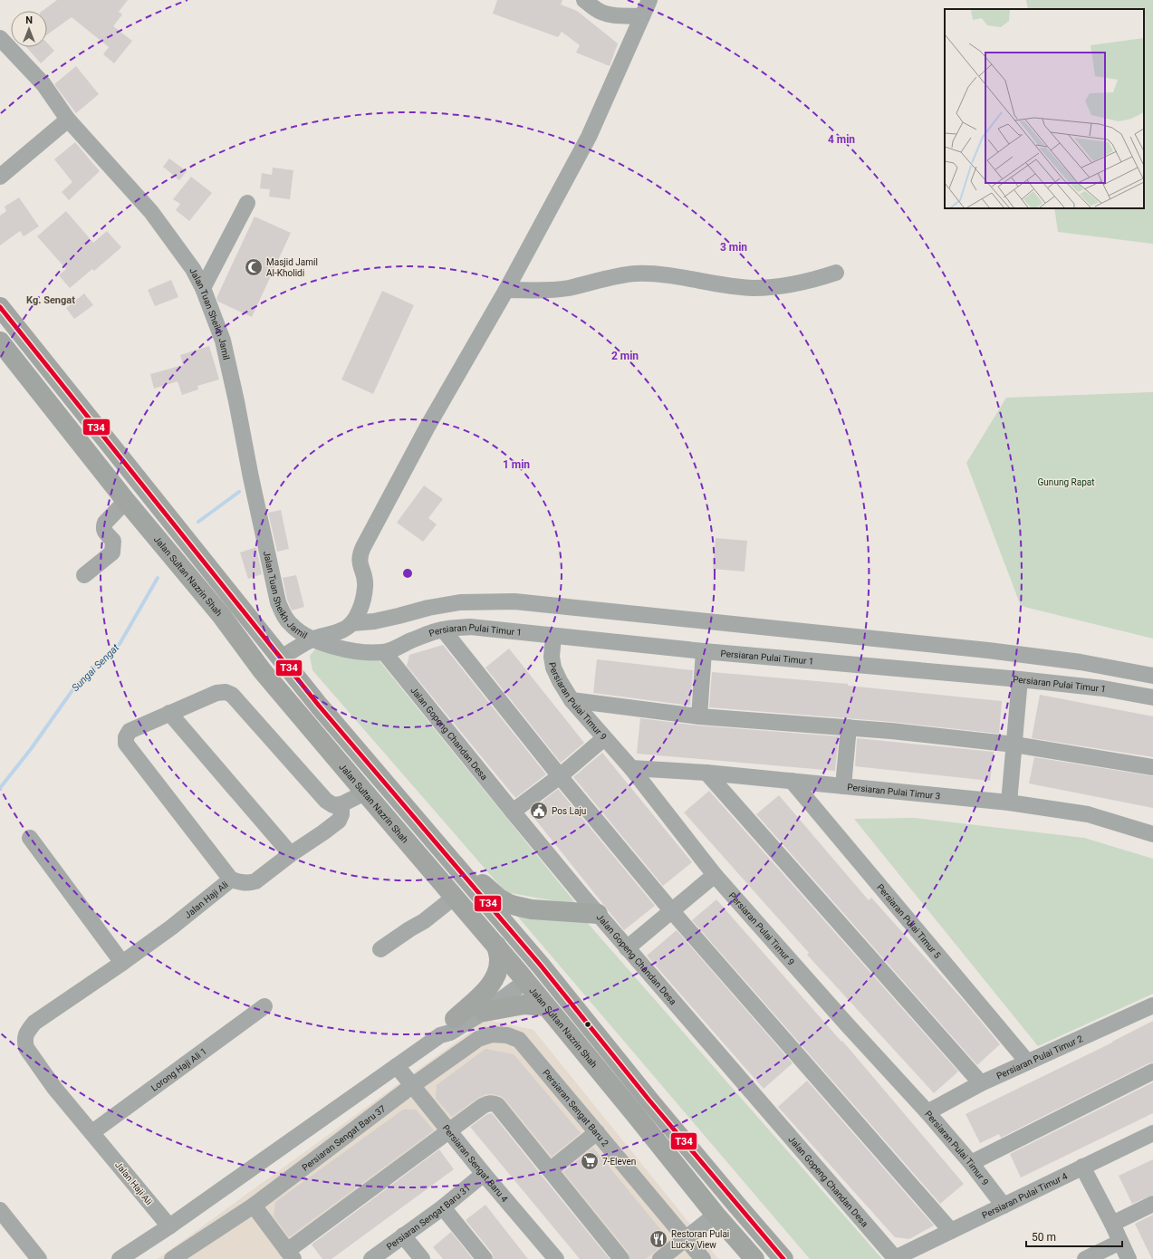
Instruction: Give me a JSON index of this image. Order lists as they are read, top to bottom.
{
  "streets": {
    "highway": ["Jalan Sultan Nazrin Shah"],
    "street": [
      "Jalan Tuan Sheikh Jamil",
      "Persiaran Pulai Timur 1",
      "Persiaran Pulai Timur 9",
      "Jalan Gopeng Chandan Desa",
      "Persiaran Pulai Timur 3",
      "Jalan Haji Ali",
      "Persiaran Pulai Timur 5",
      "Persiaran Pulai Timur 2",
      "Lorong Haji Ali 1",
      "Persiaran Sengat Baru 2",
      "Persiaran Sengat Baru 37",
      "Persiaran Sengat Baru 4",
      "Persiaran Pulai Timur 4",
      "Persiaran Sengat Baru 31"
    ]
  },
  "crossings": [
    ["Jalan Tuan Sheikh Jamil", "Persiaran Pulai Timur 1"],
    ["Jalan Tuan Sheikh Jamil", "Jalan Gopeng Chandan Desa"],
    ["Persiaran Pulai Timur 1", "Persiaran Pulai Timur 9"],
    ["Persiaran Pulai Timur 1", "Jalan Gopeng Chandan Desa"],
    ["Persiaran Pulai Timur 9", "Persiaran Pulai Timur 3"],
    ["Persiaran Pulai Timur 9", "Persiaran Pulai Timur 2"],
    ["Persiaran Pulai Timur 9", "Persiaran Pulai Timur 4"],
    ["Jalan Gopeng Chandan Desa", "Persiaran Pulai Timur 4"],
    ["Persiaran Pulai Timur 3", "Persiaran Pulai Timur 5"],
    ["Jalan Haji Ali", "Lorong Haji Ali 1"],
    ["Persiaran Pulai Timur 5", "Persiaran Pulai Timur 2"],
    ["Persiaran Sengat Baru 2", "Persiaran Sengat Baru 37"],
    ["Persiaran Sengat Baru 37", "Persiaran Sengat Baru 4"],
    ["Persiaran Sengat Baru 4", "Persiaran Sengat Baru 31"]
  ],
  "districts": ["Kg. Sengat"],
  "water": ["Sungai Sengat"],
  "parks": ["Gunung Rapat"],
  "places": {
    "mosque": ["Masjid Jamil Al-Kholidi"],
    "public building": ["Pos Laju"],
    "supermarket": ["7-Eleven"],
    "restaurant": ["Restoran Pulai Lucky View"]
  },
  "lines": ["transit line T34"],
  "scale_bar": "50 m",
  "north": "top",
  "rings": [
    "4 min",
    "3 min",
    "2 min",
    "1 min"
  ]
}
